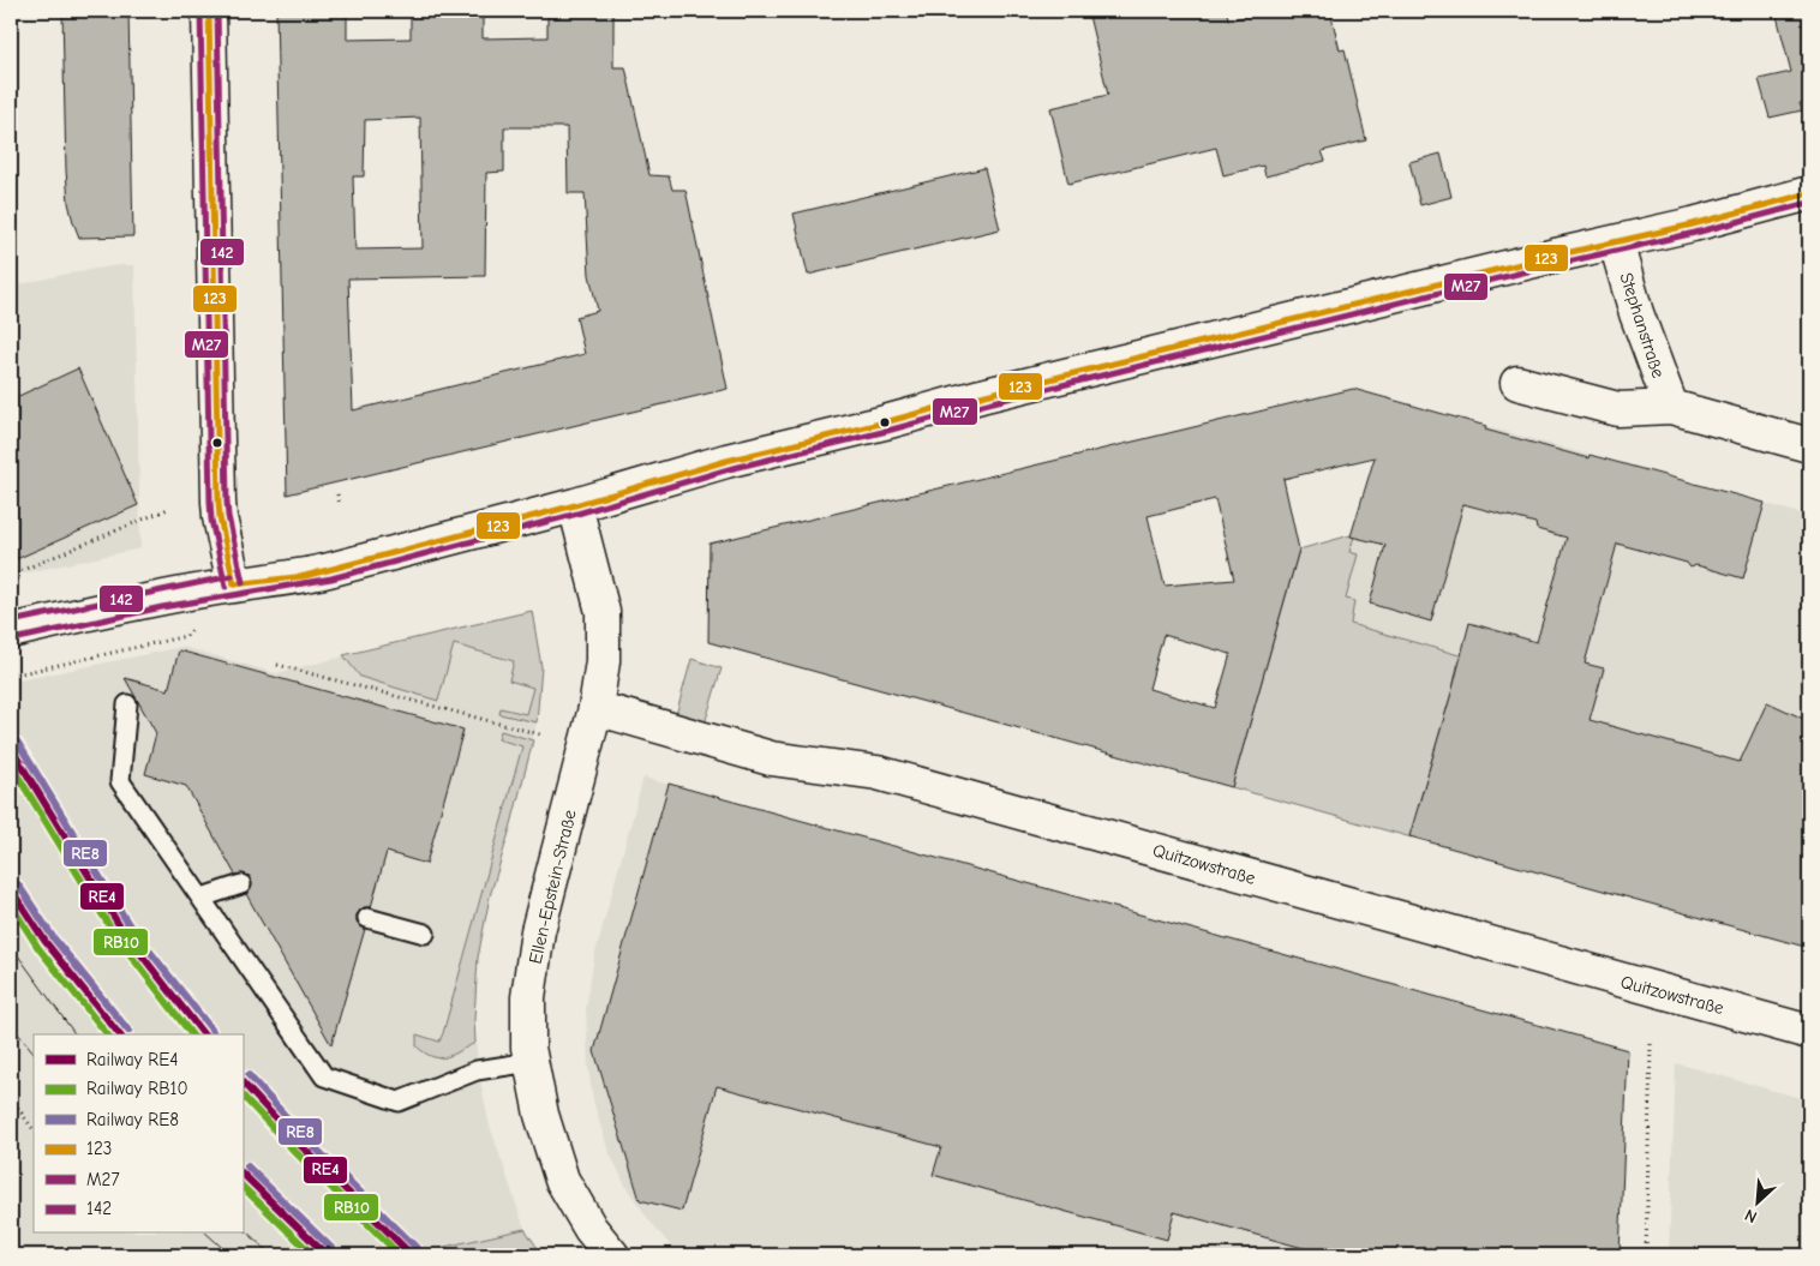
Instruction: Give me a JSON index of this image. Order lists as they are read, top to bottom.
{
  "streets": {
    "main road": ["Stephanstraße", "Quitzowstraße", "Ellen-Epstein-Straße"]
  },
  "crossings": [
    ["Quitzowstraße", "Ellen-Epstein-Straße"]
  ],
  "lines": [
    "transit line 123",
    "transit line M27",
    "transit line 142",
    "rail line RE8",
    "rail line RE4",
    "rail line RB10"
  ],
  "legend": [
    "Railway RE4",
    "Railway RB10",
    "Railway RE8",
    "123",
    "M27",
    "142"
  ],
  "north": "bottom left"
}
